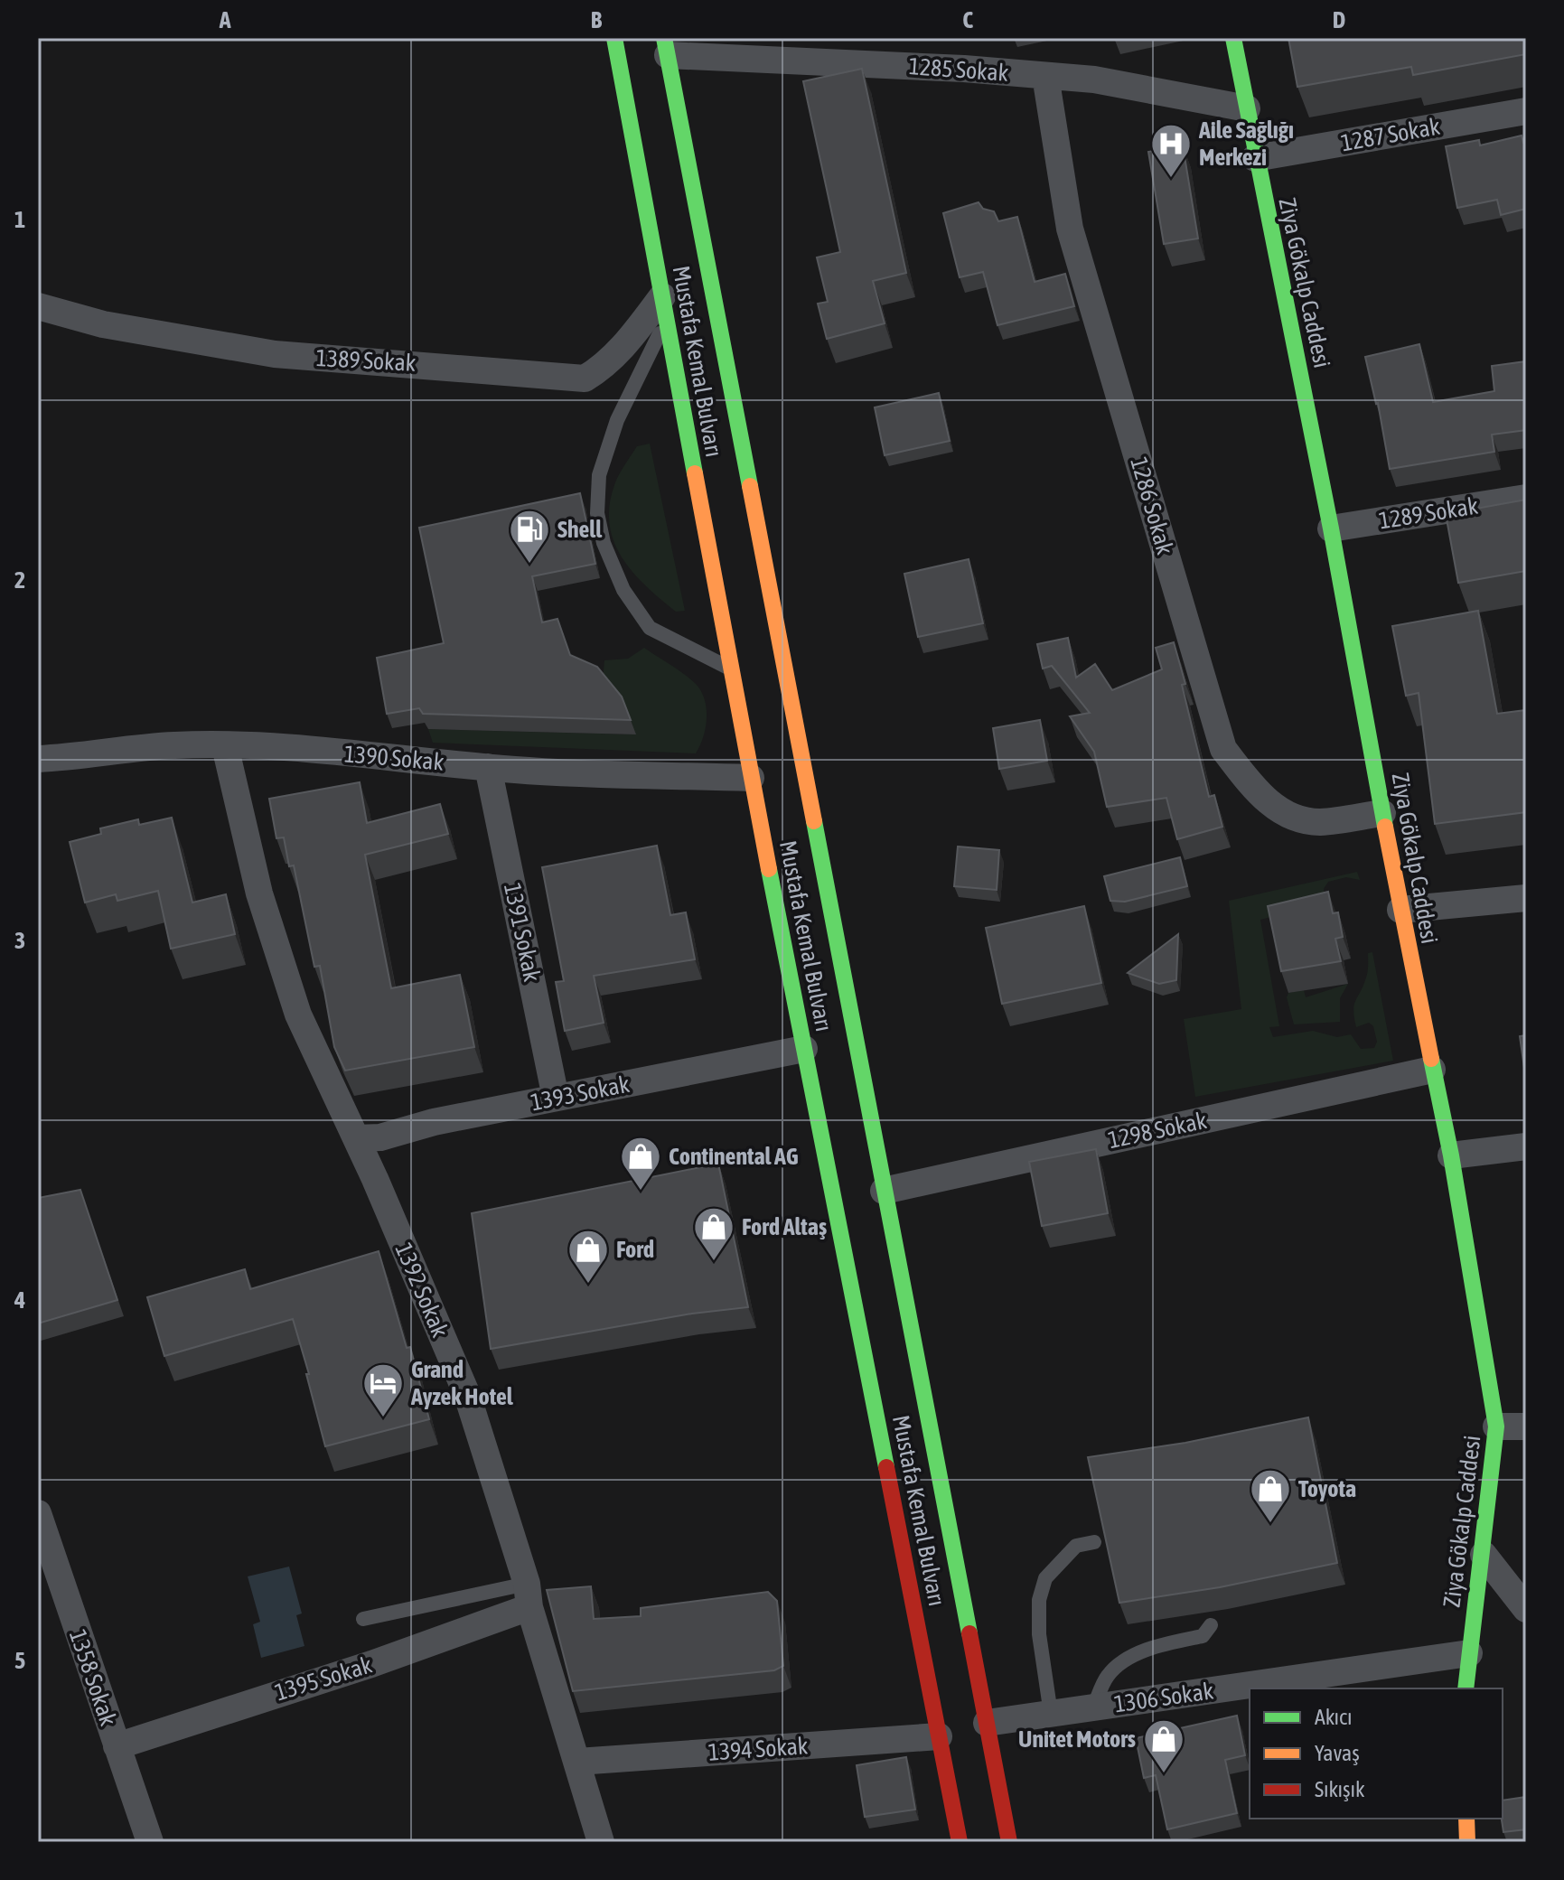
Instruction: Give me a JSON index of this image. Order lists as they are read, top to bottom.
{
  "streets": {
    "main road": ["Ziya Gökalp Caddesi", "Mustafa Kemal Bulvarı"],
    "street": [
      "1285 Sokak",
      "1287 Sokak",
      "1389 Sokak",
      "1286 Sokak",
      "1289 Sokak",
      "1390 Sokak",
      "1391 Sokak",
      "1393 Sokak",
      "1298 Sokak",
      "1392 Sokak",
      "1358 Sokak",
      "1395 Sokak",
      "1306 Sokak",
      "1394 Sokak"
    ]
  },
  "crossings": [
    ["1285 Sokak", "Ziya Gökalp Caddesi"],
    ["1285 Sokak", "Mustafa Kemal Bulvarı"],
    ["1285 Sokak", "1286 Sokak"],
    ["1287 Sokak", "Ziya Gökalp Caddesi"],
    ["Ziya Gökalp Caddesi", "1286 Sokak"],
    ["Ziya Gökalp Caddesi", "1289 Sokak"],
    ["Ziya Gökalp Caddesi", "1298 Sokak"],
    ["Ziya Gökalp Caddesi", "1306 Sokak"],
    ["1389 Sokak", "Mustafa Kemal Bulvarı"],
    ["Mustafa Kemal Bulvarı", "1390 Sokak"],
    ["Mustafa Kemal Bulvarı", "1393 Sokak"],
    ["Mustafa Kemal Bulvarı", "1298 Sokak"],
    ["Mustafa Kemal Bulvarı", "1306 Sokak"],
    ["Mustafa Kemal Bulvarı", "1394 Sokak"],
    ["1390 Sokak", "1391 Sokak"],
    ["1390 Sokak", "1392 Sokak"],
    ["1391 Sokak", "1393 Sokak"],
    ["1393 Sokak", "1392 Sokak"],
    ["1392 Sokak", "1395 Sokak"],
    ["1392 Sokak", "1394 Sokak"],
    ["1358 Sokak", "1395 Sokak"]
  ],
  "places": {
    "hospital": ["Aile Sağlığı Merkezi"],
    "fuel station": ["Shell"],
    "shop": [
      "Continental AG",
      "Ford Altaş",
      "Ford",
      "Toyota",
      "Unitet Motors"
    ],
    "hotel": ["Grand Ayzek Hotel"]
  },
  "legend": ["Akıcı", "Yavaş", "Sıkışık"],
  "grid": {
    "columns": [
      "A",
      "B",
      "C",
      "D"
    ],
    "rows": [
      "1",
      "2",
      "3",
      "4",
      "5"
    ]
  }
}
